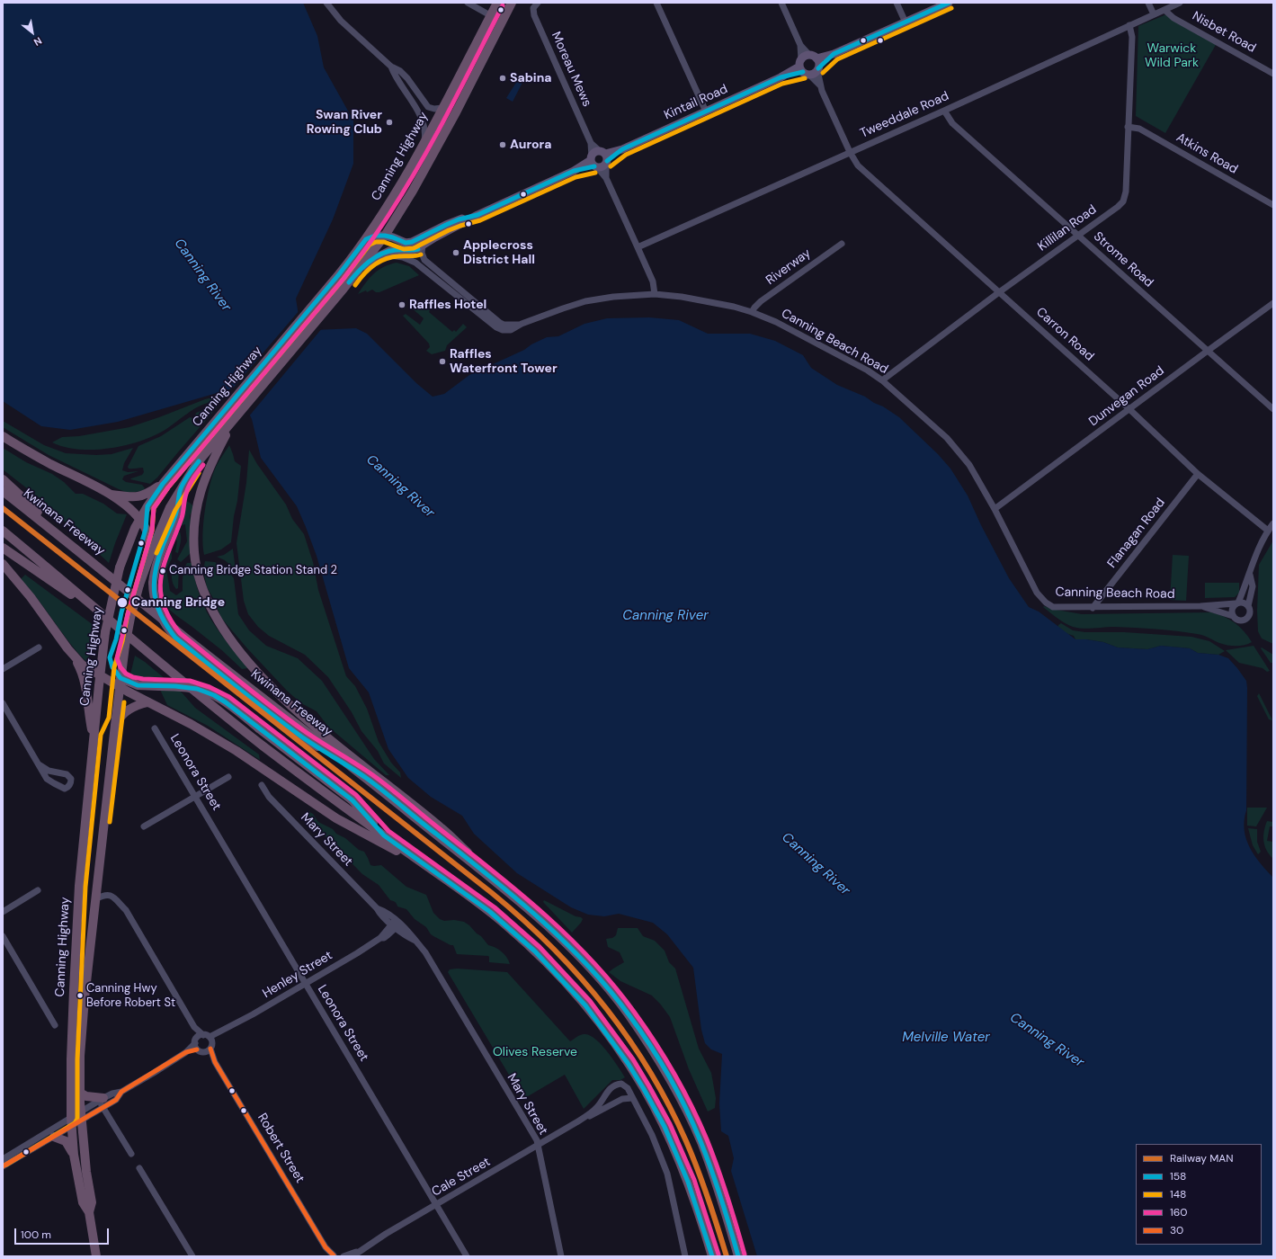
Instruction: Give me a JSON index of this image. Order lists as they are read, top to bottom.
{
  "streets": {
    "highway": ["Canning Highway", "Kwinana Freeway"],
    "main road": ["Kintail Road"],
    "street": [
      "Nisbet Road",
      "Moreau Mews",
      "Tweeddale Road",
      "Atkins Road",
      "Killilan Road",
      "Strome Road",
      "Riverway",
      "Carron Road",
      "Canning Beach Road",
      "Dunvegan Road",
      "Flanagan Road",
      "Leonora Street",
      "Mary Street",
      "Henley Street",
      "Robert Street",
      "Cale Street"
    ]
  },
  "crossings": [
    ["Nisbet Road", "Tweeddale Road"],
    ["Moreau Mews", "Kintail Road"],
    ["Tweeddale Road", "Killilan Road"],
    ["Tweeddale Road", "Strome Road"],
    ["Tweeddale Road", "Carron Road"],
    ["Atkins Road", "Killilan Road"],
    ["Canning Highway", "Robert Street"],
    ["Killilan Road", "Strome Road"],
    ["Killilan Road", "Carron Road"],
    ["Killilan Road", "Canning Beach Road"],
    ["Strome Road", "Dunvegan Road"],
    ["Riverway", "Canning Beach Road"],
    ["Carron Road", "Dunvegan Road"],
    ["Carron Road", "Flanagan Road"],
    ["Canning Beach Road", "Dunvegan Road"],
    ["Canning Beach Road", "Flanagan Road"],
    ["Leonora Street", "Henley Street"],
    ["Leonora Street", "Cale Street"],
    ["Mary Street", "Henley Street"],
    ["Mary Street", "Cale Street"],
    ["Henley Street", "Robert Street"]
  ],
  "water": ["Canning River", "Melville Water"],
  "parks": ["Warwick Wild Park", "Olives Reserve"],
  "places": [
    "Sabina",
    "Swan River Rowing Club",
    "Aurora",
    "Applecross District Hall",
    "Raffles Hotel",
    "Raffles Waterfront Tower",
    "Canning Bridge Station Stand 2",
    "Canning Bridge",
    "Canning Hwy Before Robert St"
  ],
  "lines": [
    "transit line 158",
    "transit line 160",
    "transit line 148",
    "rail line MAN",
    "transit line 30"
  ],
  "legend": [
    "Railway MAN",
    "158",
    "148",
    "160",
    "30"
  ],
  "scale_bar": "100 m",
  "north": "bottom right"
}
